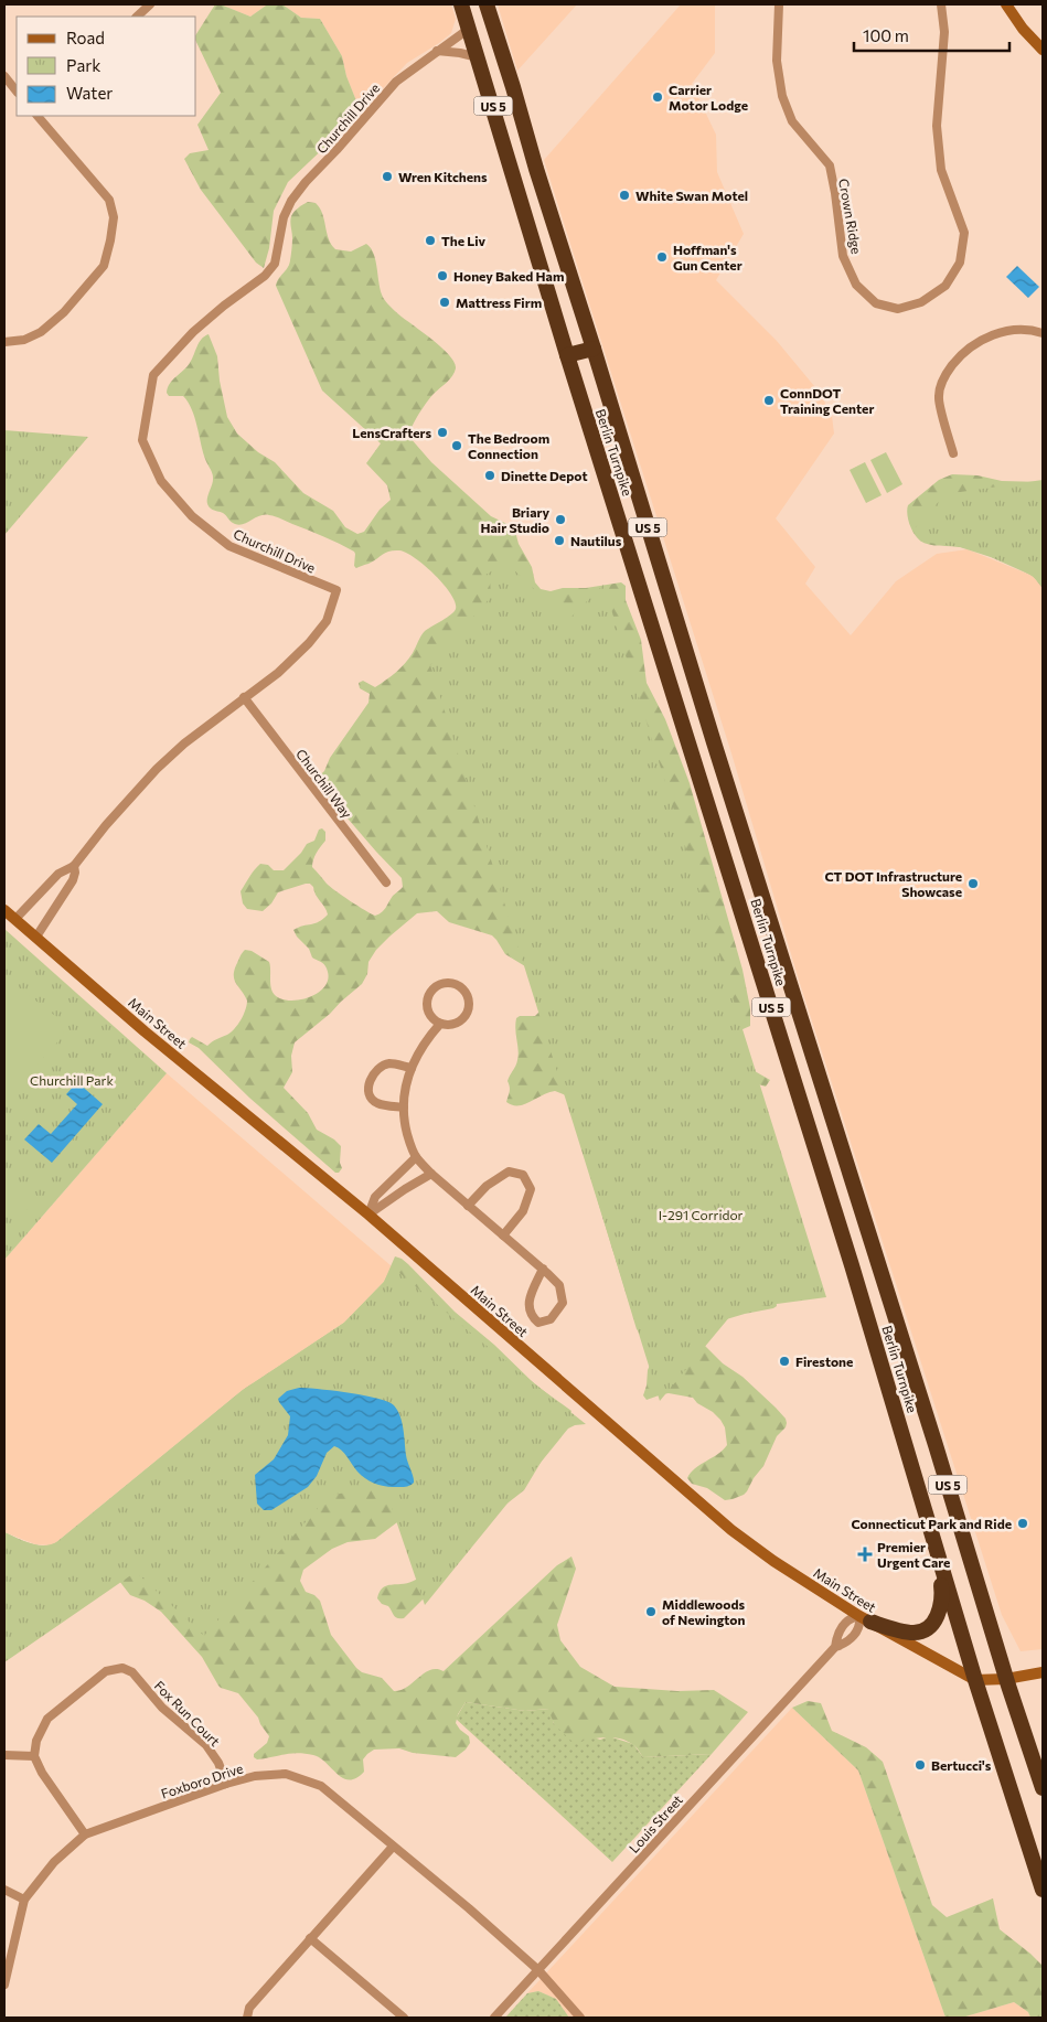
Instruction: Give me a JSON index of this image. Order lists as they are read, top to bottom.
{
  "streets": {
    "highway": ["US 5", "Berlin Turnpike"],
    "main road": ["Main Street"],
    "street": [
      "Churchill Drive",
      "Crown Ridge",
      "Churchill Way",
      "Fox Run Court",
      "Foxboro Drive",
      "Louis Street"
    ]
  },
  "crossings": [
    ["Churchill Drive", "Berlin Turnpike"],
    ["Churchill Drive", "Churchill Way"],
    ["Churchill Drive", "Main Street"],
    ["Berlin Turnpike", "Main Street"],
    ["Main Street", "Louis Street"],
    ["Fox Run Court", "Foxboro Drive"],
    ["Foxboro Drive", "Louis Street"]
  ],
  "parks": ["Churchill Park", "I-291 Corridor"],
  "places": {
    "other": [
      "Carrier Motor Lodge",
      "Wren Kitchens",
      "White Swan Motel",
      "The Liv",
      "Hoffman's Gun Center",
      "Honey Baked Ham",
      "Mattress Firm",
      "ConnDOT Training Center",
      "LensCrafters",
      "The Bedroom Connection",
      "Dinette Depot",
      "Briary Hair Studio",
      "Nautilus",
      "CT DOT Infrastructure Showcase",
      "Firestone",
      "Connecticut Park and Ride",
      "Middlewoods of Newington",
      "Bertucci's"
    ],
    "health": ["Premier Urgent Care"]
  },
  "legend": ["Road", "Park", "Water"],
  "scale_bar": "100 m"
}
